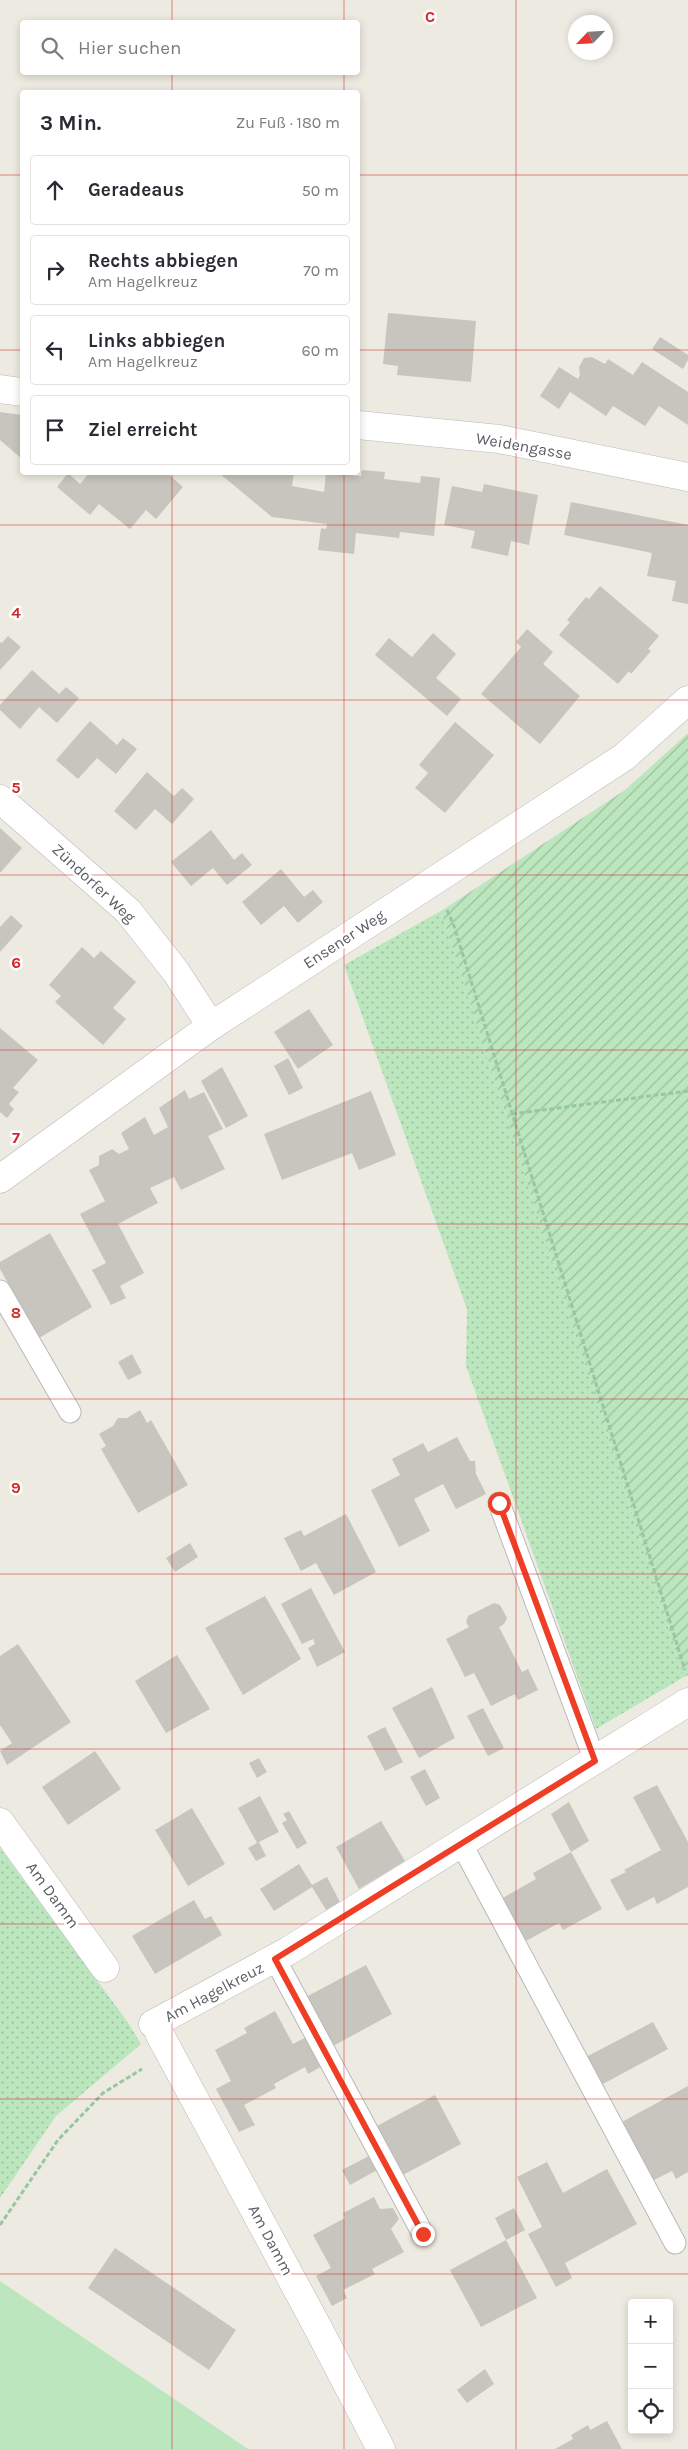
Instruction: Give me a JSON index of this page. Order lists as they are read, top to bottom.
{
  "streets": {
    "street": [
      "Weidengasse",
      "Zündorfer Weg",
      "Ensener Weg",
      "Am Damm",
      "Am Hagelkreuz"
    ]
  },
  "crossings": [
    ["Zündorfer Weg", "Ensener Weg"],
    ["Am Damm", "Am Hagelkreuz"]
  ],
  "north": "bottom left",
  "page": {
    "search": "Hier suchen",
    "heading": ["3 Min.", "Zu Fuß · 180 m"],
    "list": [
      ["Geradeaus", "50 m"],
      ["Rechts abbiegen", "Am Hagelkreuz", "70 m"],
      ["Links abbiegen", "Am Hagelkreuz", "60 m"],
      "Ziel erreicht"
    ],
    "map_buttons": ["+", "−"]
  },
  "grid": {
    "columns": ["C"],
    "rows": [
      "4",
      "5",
      "6",
      "7",
      "8",
      "9"
    ]
  }
}
